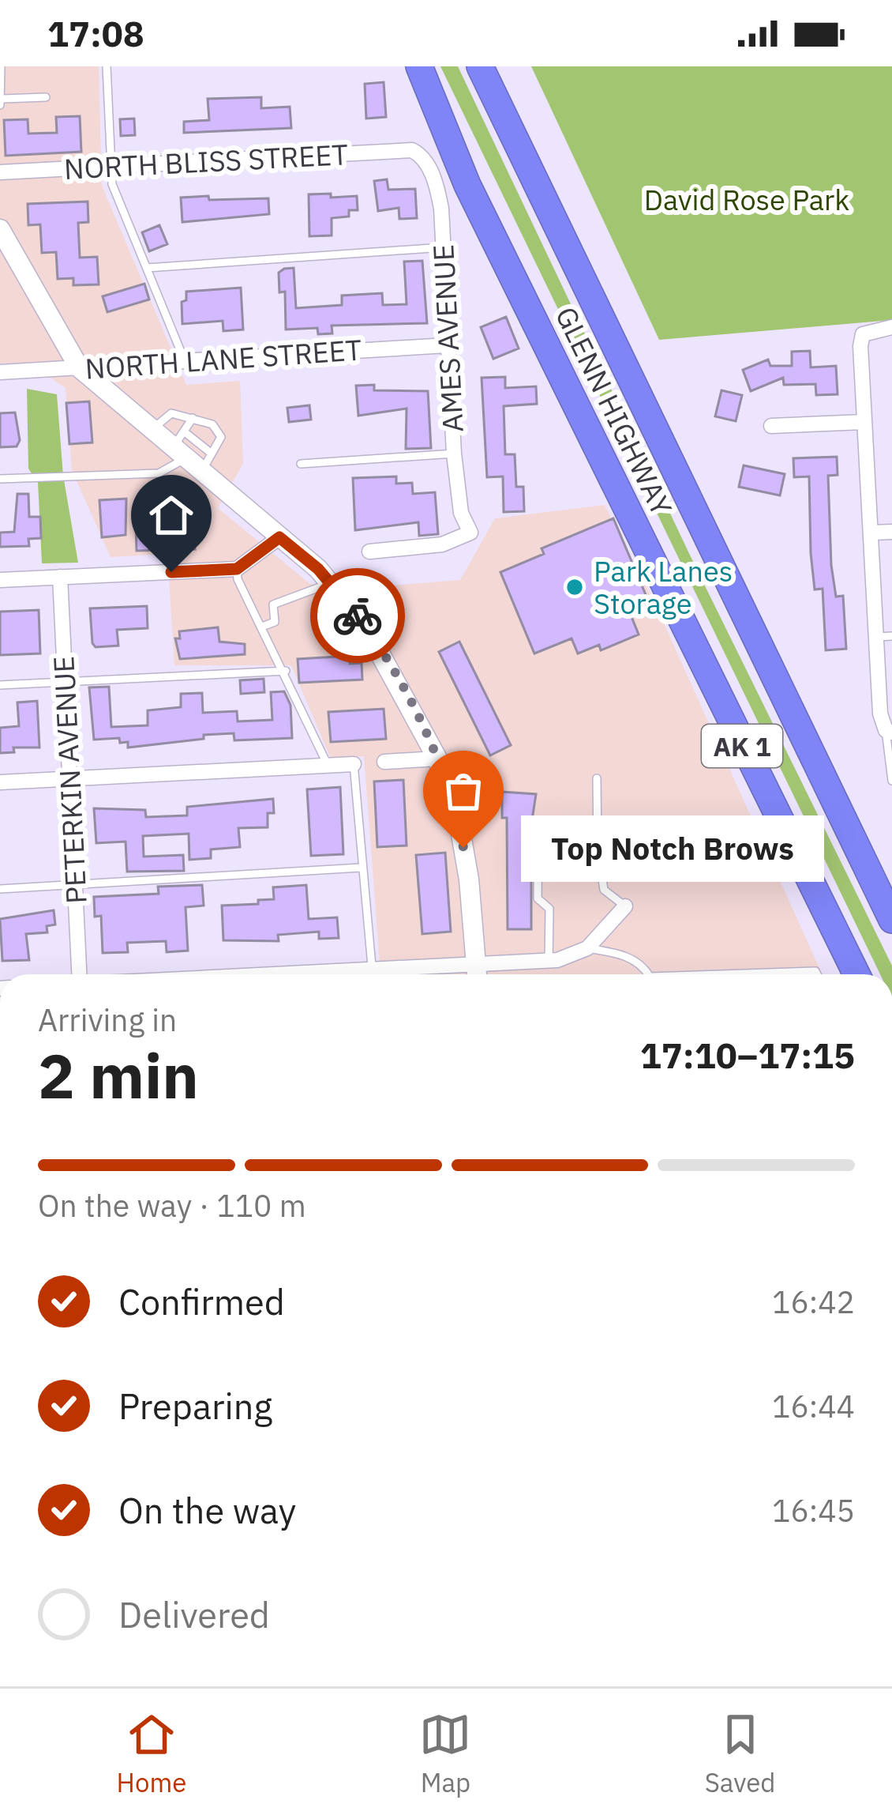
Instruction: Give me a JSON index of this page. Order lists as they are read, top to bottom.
{
  "streets": {
    "highway": ["GLENN HIGHWAY", "AK 1"],
    "street": [
      "NORTH BLISS STREET",
      "AMES AVENUE",
      "NORTH LANE STREET",
      "PETERKIN AVENUE"
    ]
  },
  "crossings": [
    ["NORTH BLISS STREET", "AMES AVENUE"],
    ["AMES AVENUE", "NORTH LANE STREET"]
  ],
  "parks": ["David Rose Park"],
  "places": ["Park Lanes Storage", "Top Notch Brows"],
  "page": {
    "status": "17:08",
    "bubble": "Top Notch Brows",
    "heading": ["2 min", "Arriving in", "17:10–17:15"],
    "bar": "On the way · 110 m",
    "list": [
      ["Confirmed", "16:42"],
      ["Preparing", "16:44"],
      ["On the way", "16:45"],
      "Delivered"
    ],
    "tabs": ["Home", "Map", "Saved"]
  }
}
